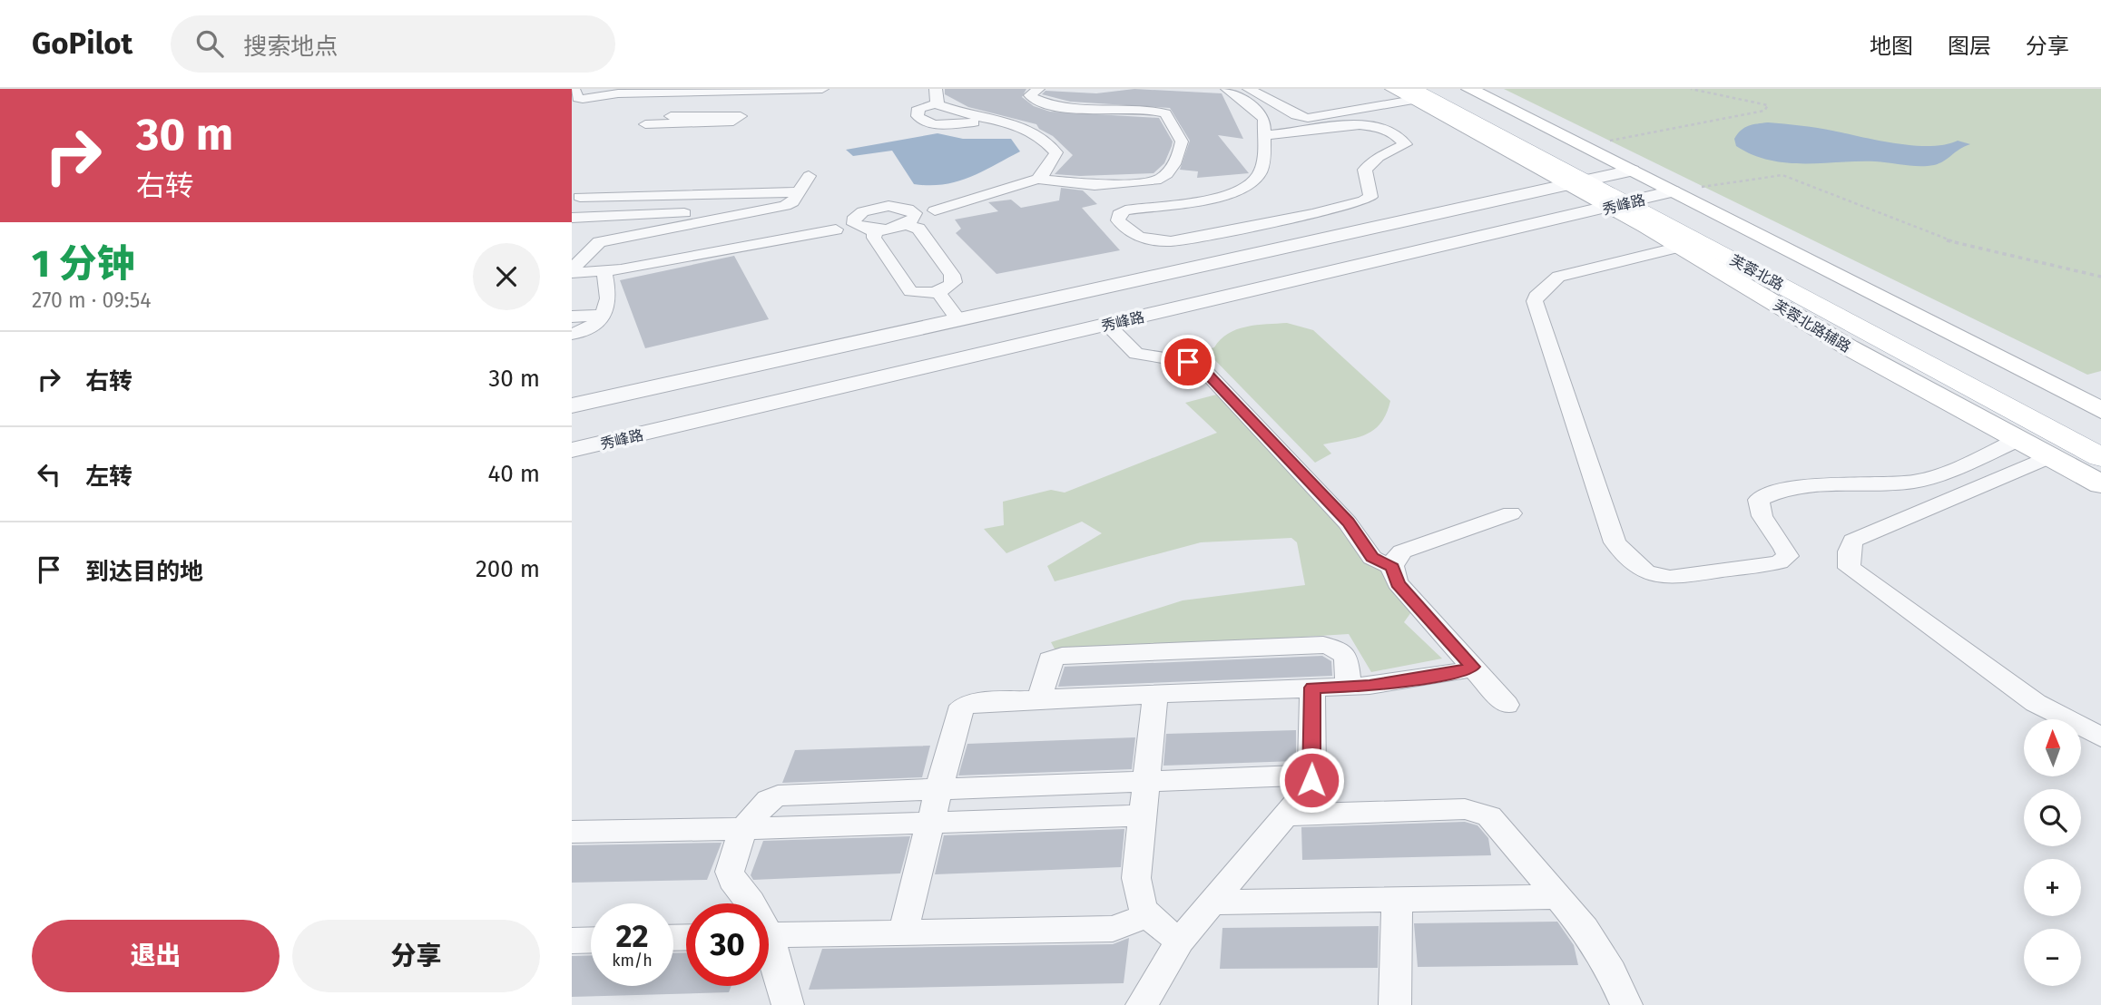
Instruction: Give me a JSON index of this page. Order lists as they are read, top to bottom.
{
  "streets": {
    "main road": ["芙蓉北路", "芙蓉北路辅路"],
    "street": ["秀峰路"]
  },
  "crossings": [
    ["秀峰路", "芙蓉北路"],
    ["秀峰路", "芙蓉北路辅路"],
    ["芙蓉北路", "芙蓉北路辅路"]
  ],
  "north": "top",
  "page": {
    "header": "GoPilot",
    "search": "搜索地点",
    "nav": ["地图", "图层", "分享"],
    "turn": ["30 m", "右转"],
    "heading": ["1 分钟", "270 m · 09:54"],
    "list": [
      {
        "name": "右转",
        "value": "30 m"
      },
      {
        "name": "左转",
        "value": "40 m"
      },
      {
        "name": "到达目的地",
        "value": "200 m"
      }
    ],
    "map_buttons": ["+", "−"],
    "speed": "22 km/h",
    "limit": "30",
    "buttons": ["退出", "分享"]
  }
}
